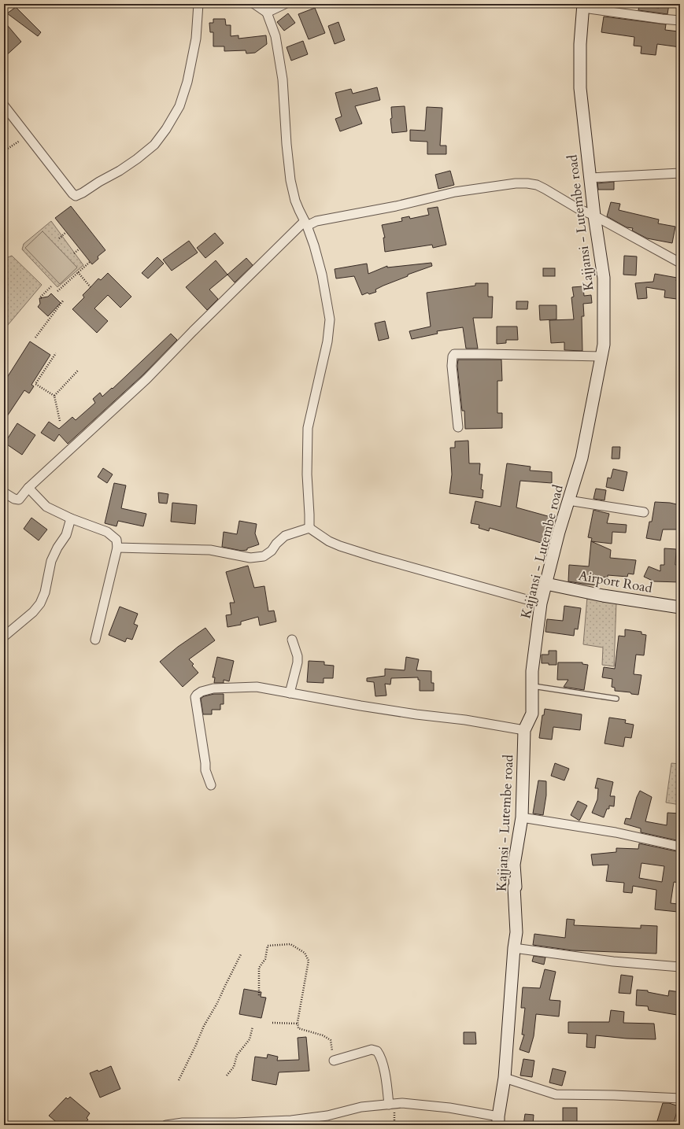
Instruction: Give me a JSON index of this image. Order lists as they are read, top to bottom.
{
  "streets": {
    "street": ["Kajjansi - Lutembe road", "Airport Road"]
  },
  "crossings": [
    ["Kajjansi - Lutembe road", "Airport Road"]
  ]
}
